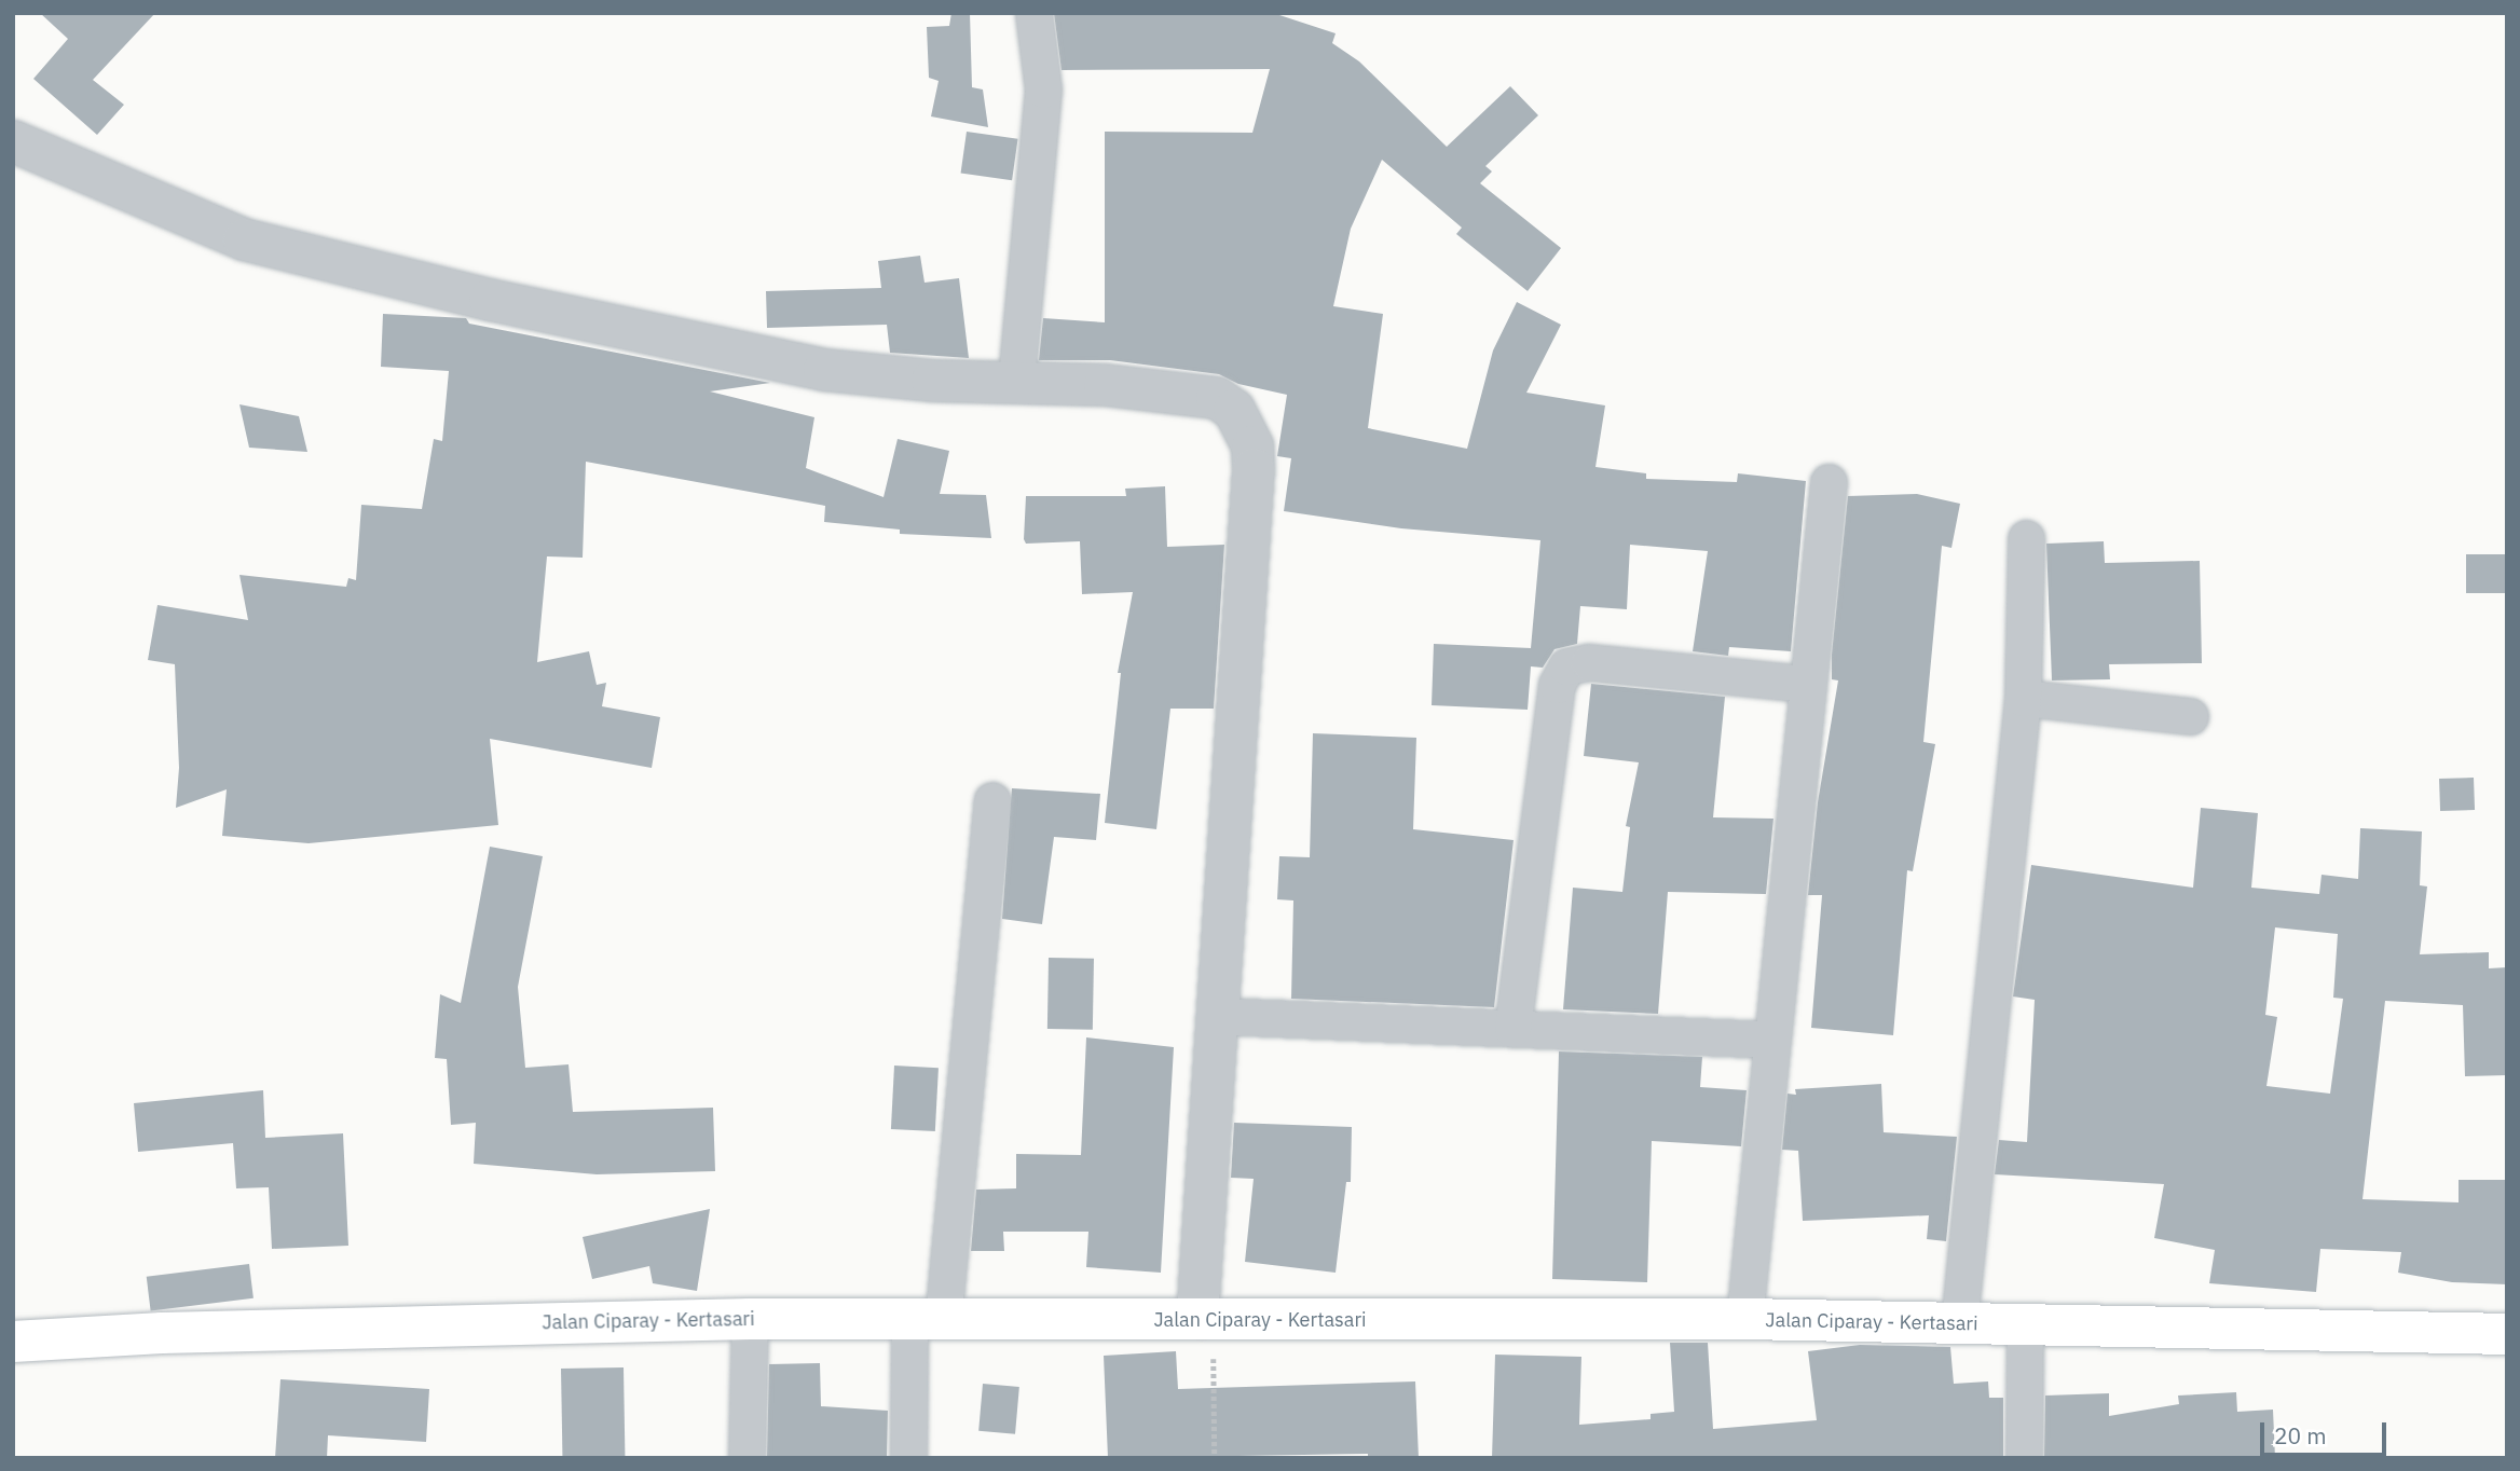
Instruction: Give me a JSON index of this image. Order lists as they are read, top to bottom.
{
  "streets": {
    "main road": ["Jalan Ciparay - Kertasari"]
  },
  "scale_bar": "20 m"
}
